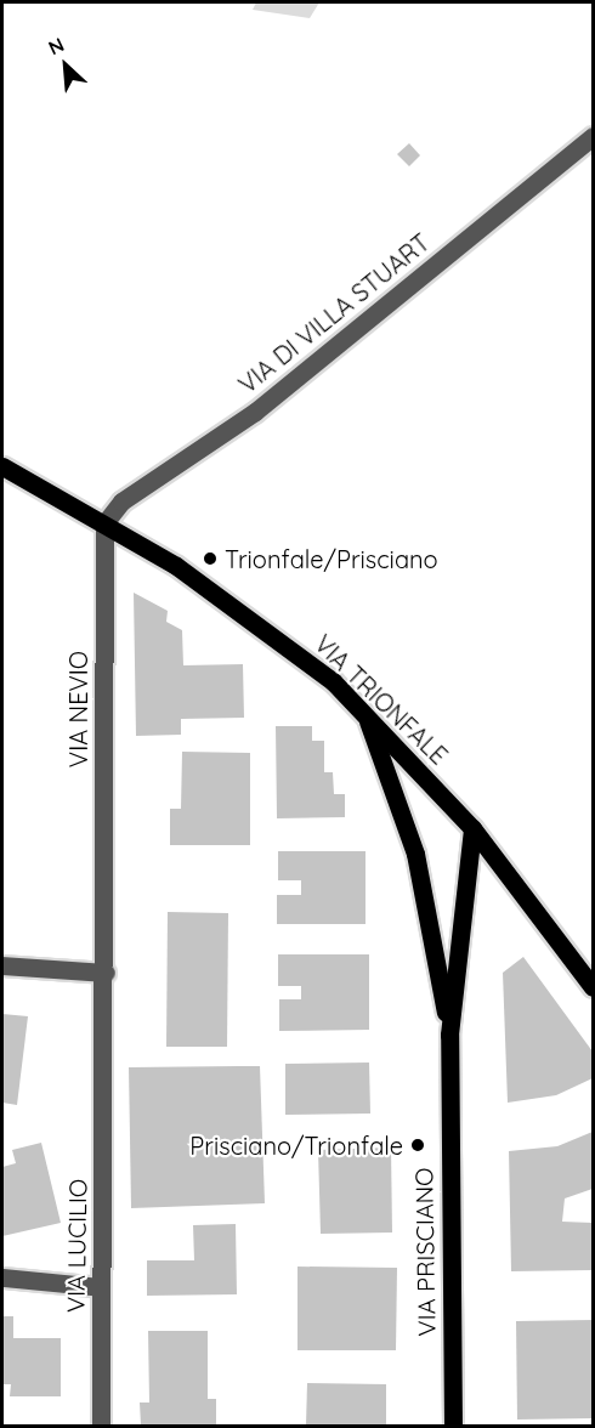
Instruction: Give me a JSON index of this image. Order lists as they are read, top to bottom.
{
  "streets": {
    "main road": ["VIA TRIONFALE", "VIA PRISCIANO"],
    "street": ["VIA DI VILLA STUART", "VIA NEVIO", "VIA LUCILIO"]
  },
  "crossings": [
    ["VIA DI VILLA STUART", "VIA TRIONFALE"],
    ["VIA DI VILLA STUART", "VIA NEVIO"],
    ["VIA TRIONFALE", "VIA NEVIO"],
    ["VIA TRIONFALE", "VIA PRISCIANO"],
    ["VIA NEVIO", "VIA LUCILIO"]
  ],
  "places": ["Trionfale/Prisciano", "Prisciano/Trionfale"],
  "north": "top left"
}
